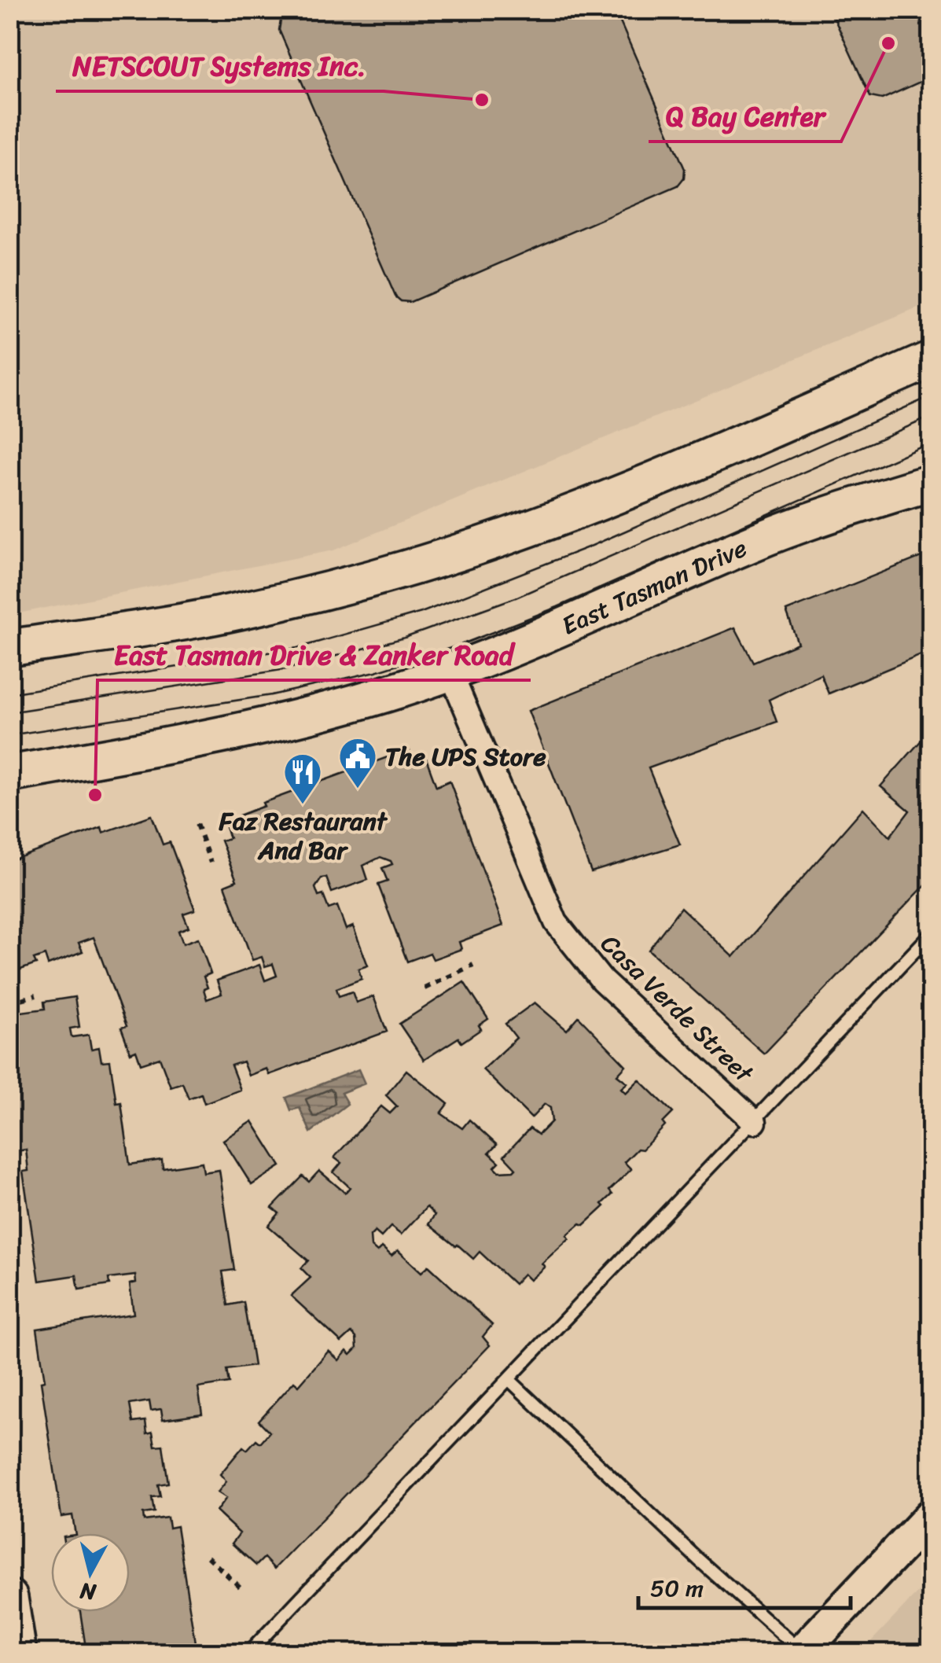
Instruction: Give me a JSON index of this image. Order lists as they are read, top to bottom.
{
  "streets": {
    "main road": ["East Tasman Drive"],
    "street": ["Casa Verde Street"]
  },
  "crossings": [
    ["East Tasman Drive", "Casa Verde Street"]
  ],
  "places": {
    "other": ["Q Bay Center", "NETSCOUT Systems Inc.", "East Tasman Drive & Zanker Road"],
    "public building": ["The UPS Store"],
    "restaurant": ["Faz Restaurant And Bar"]
  },
  "scale_bar": "50 m",
  "north": "bottom"
}
